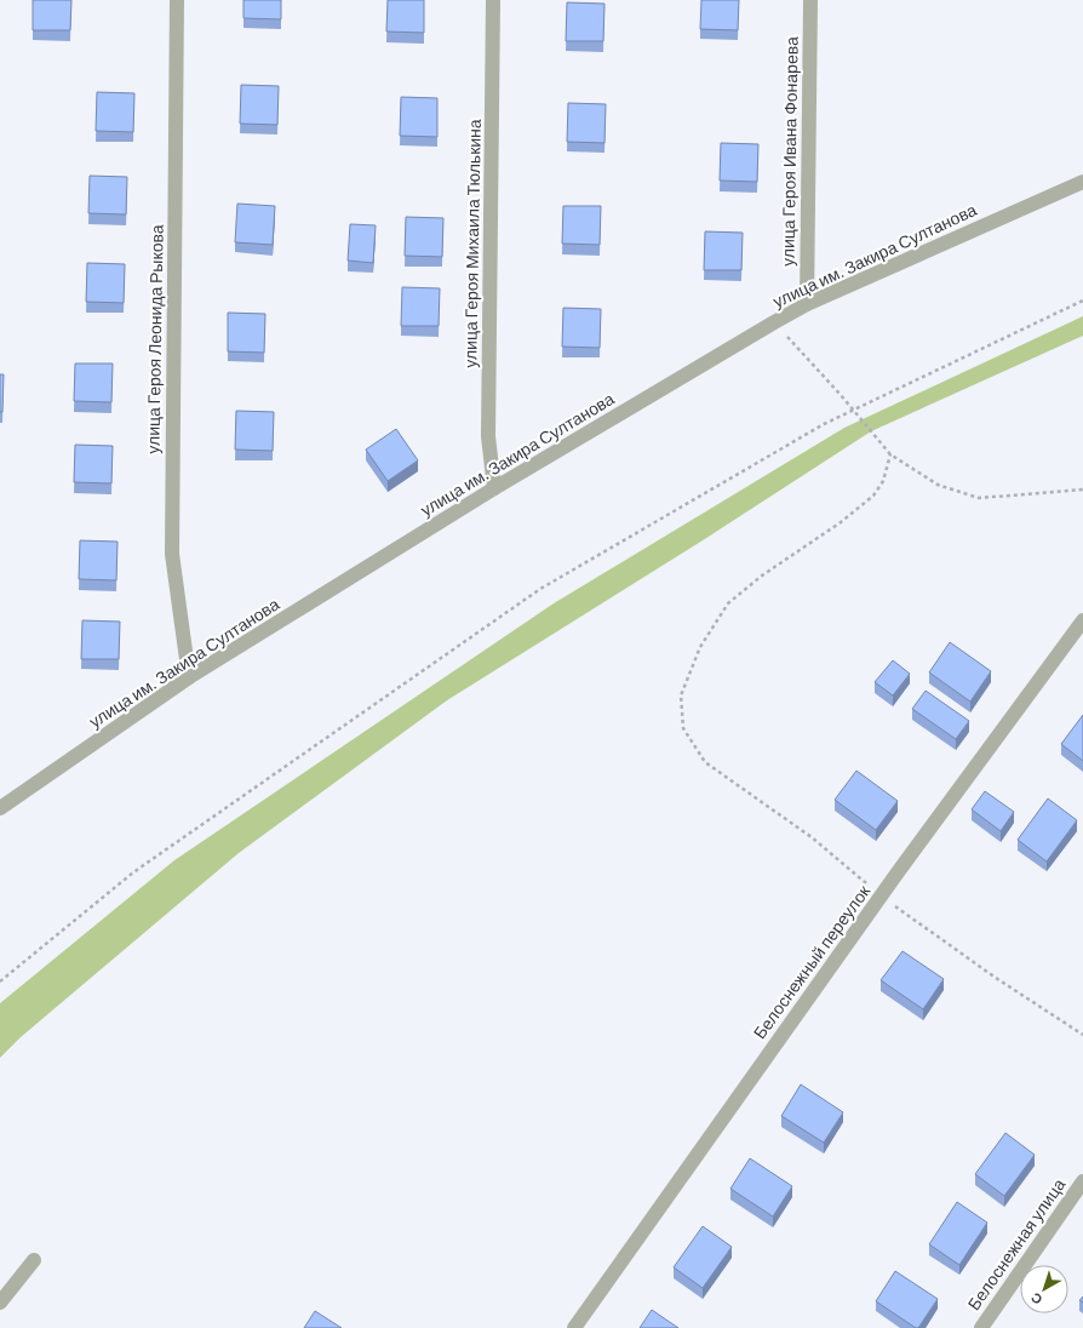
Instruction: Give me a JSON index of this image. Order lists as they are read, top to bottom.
{
  "streets": {
    "street": [
      "улица Героя Ивана Фонарева",
      "улица Героя Михаила Тюлькина",
      "улица им. Закира Султанова",
      "улица Героя Леонида Рыкова",
      "Белоснежный переулок",
      "Белоснежная улица"
    ]
  },
  "crossings": [
    ["улица Героя Ивана Фонарева", "улица им. Закира Султанова"],
    ["улица Героя Михаила Тюлькина", "улица им. Закира Султанова"],
    ["улица им. Закира Султанова", "улица Героя Леонида Рыкова"]
  ],
  "north": "bottom left"
}
